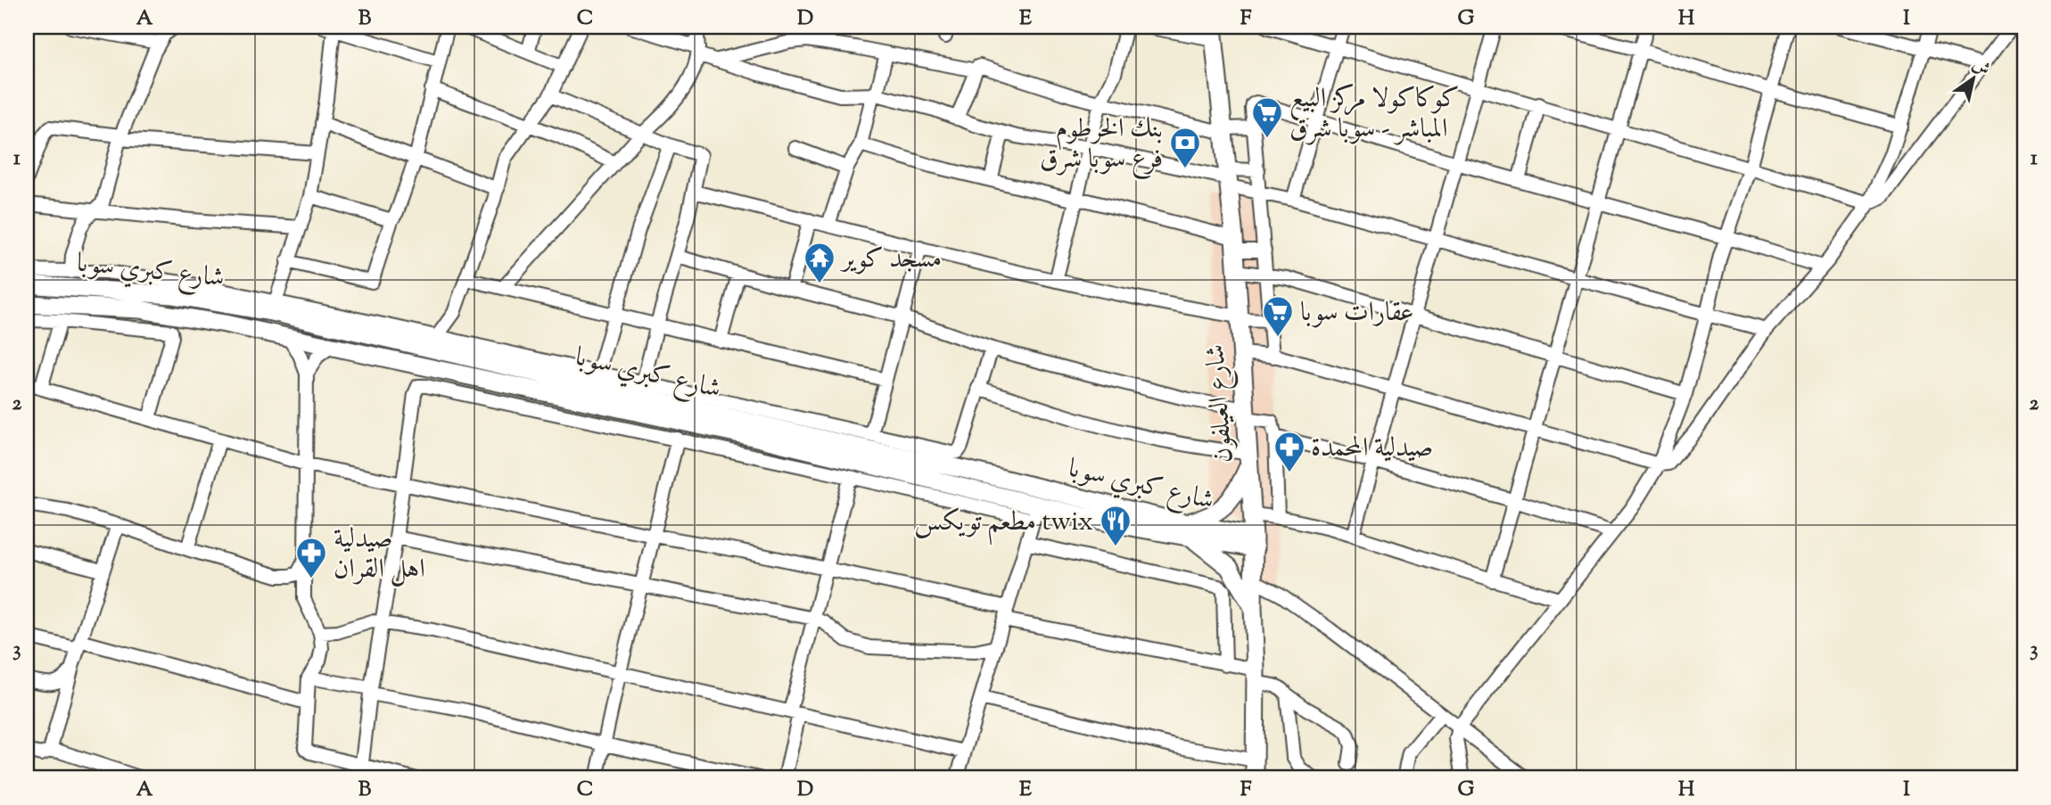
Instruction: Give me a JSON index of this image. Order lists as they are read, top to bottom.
{
  "streets": {
    "highway": ["شارع كبري سوبا", "شارع العيلفون"]
  },
  "crossings": [
    ["شارع كبري سوبا", "شارع العيلفون"]
  ],
  "places": {
    "supermarket": ["كوكاكولا مركز البيع المباشر - سوبا شرق", "عقارات سوبا"],
    "bank": ["بنك الخرطوم فرع سوبا شرق"],
    "temple": ["مسجد كوير"],
    "pharmacy": ["صيدلية المحمدة", "صيدلية اهل القران"],
    "restaurant": ["مطعم تويكس twix"]
  },
  "north": "top right",
  "grid": {
    "columns": [
      "A",
      "B",
      "C",
      "D",
      "E",
      "F",
      "G",
      "H",
      "I"
    ],
    "rows": ["1", "2", "3"]
  }
}
